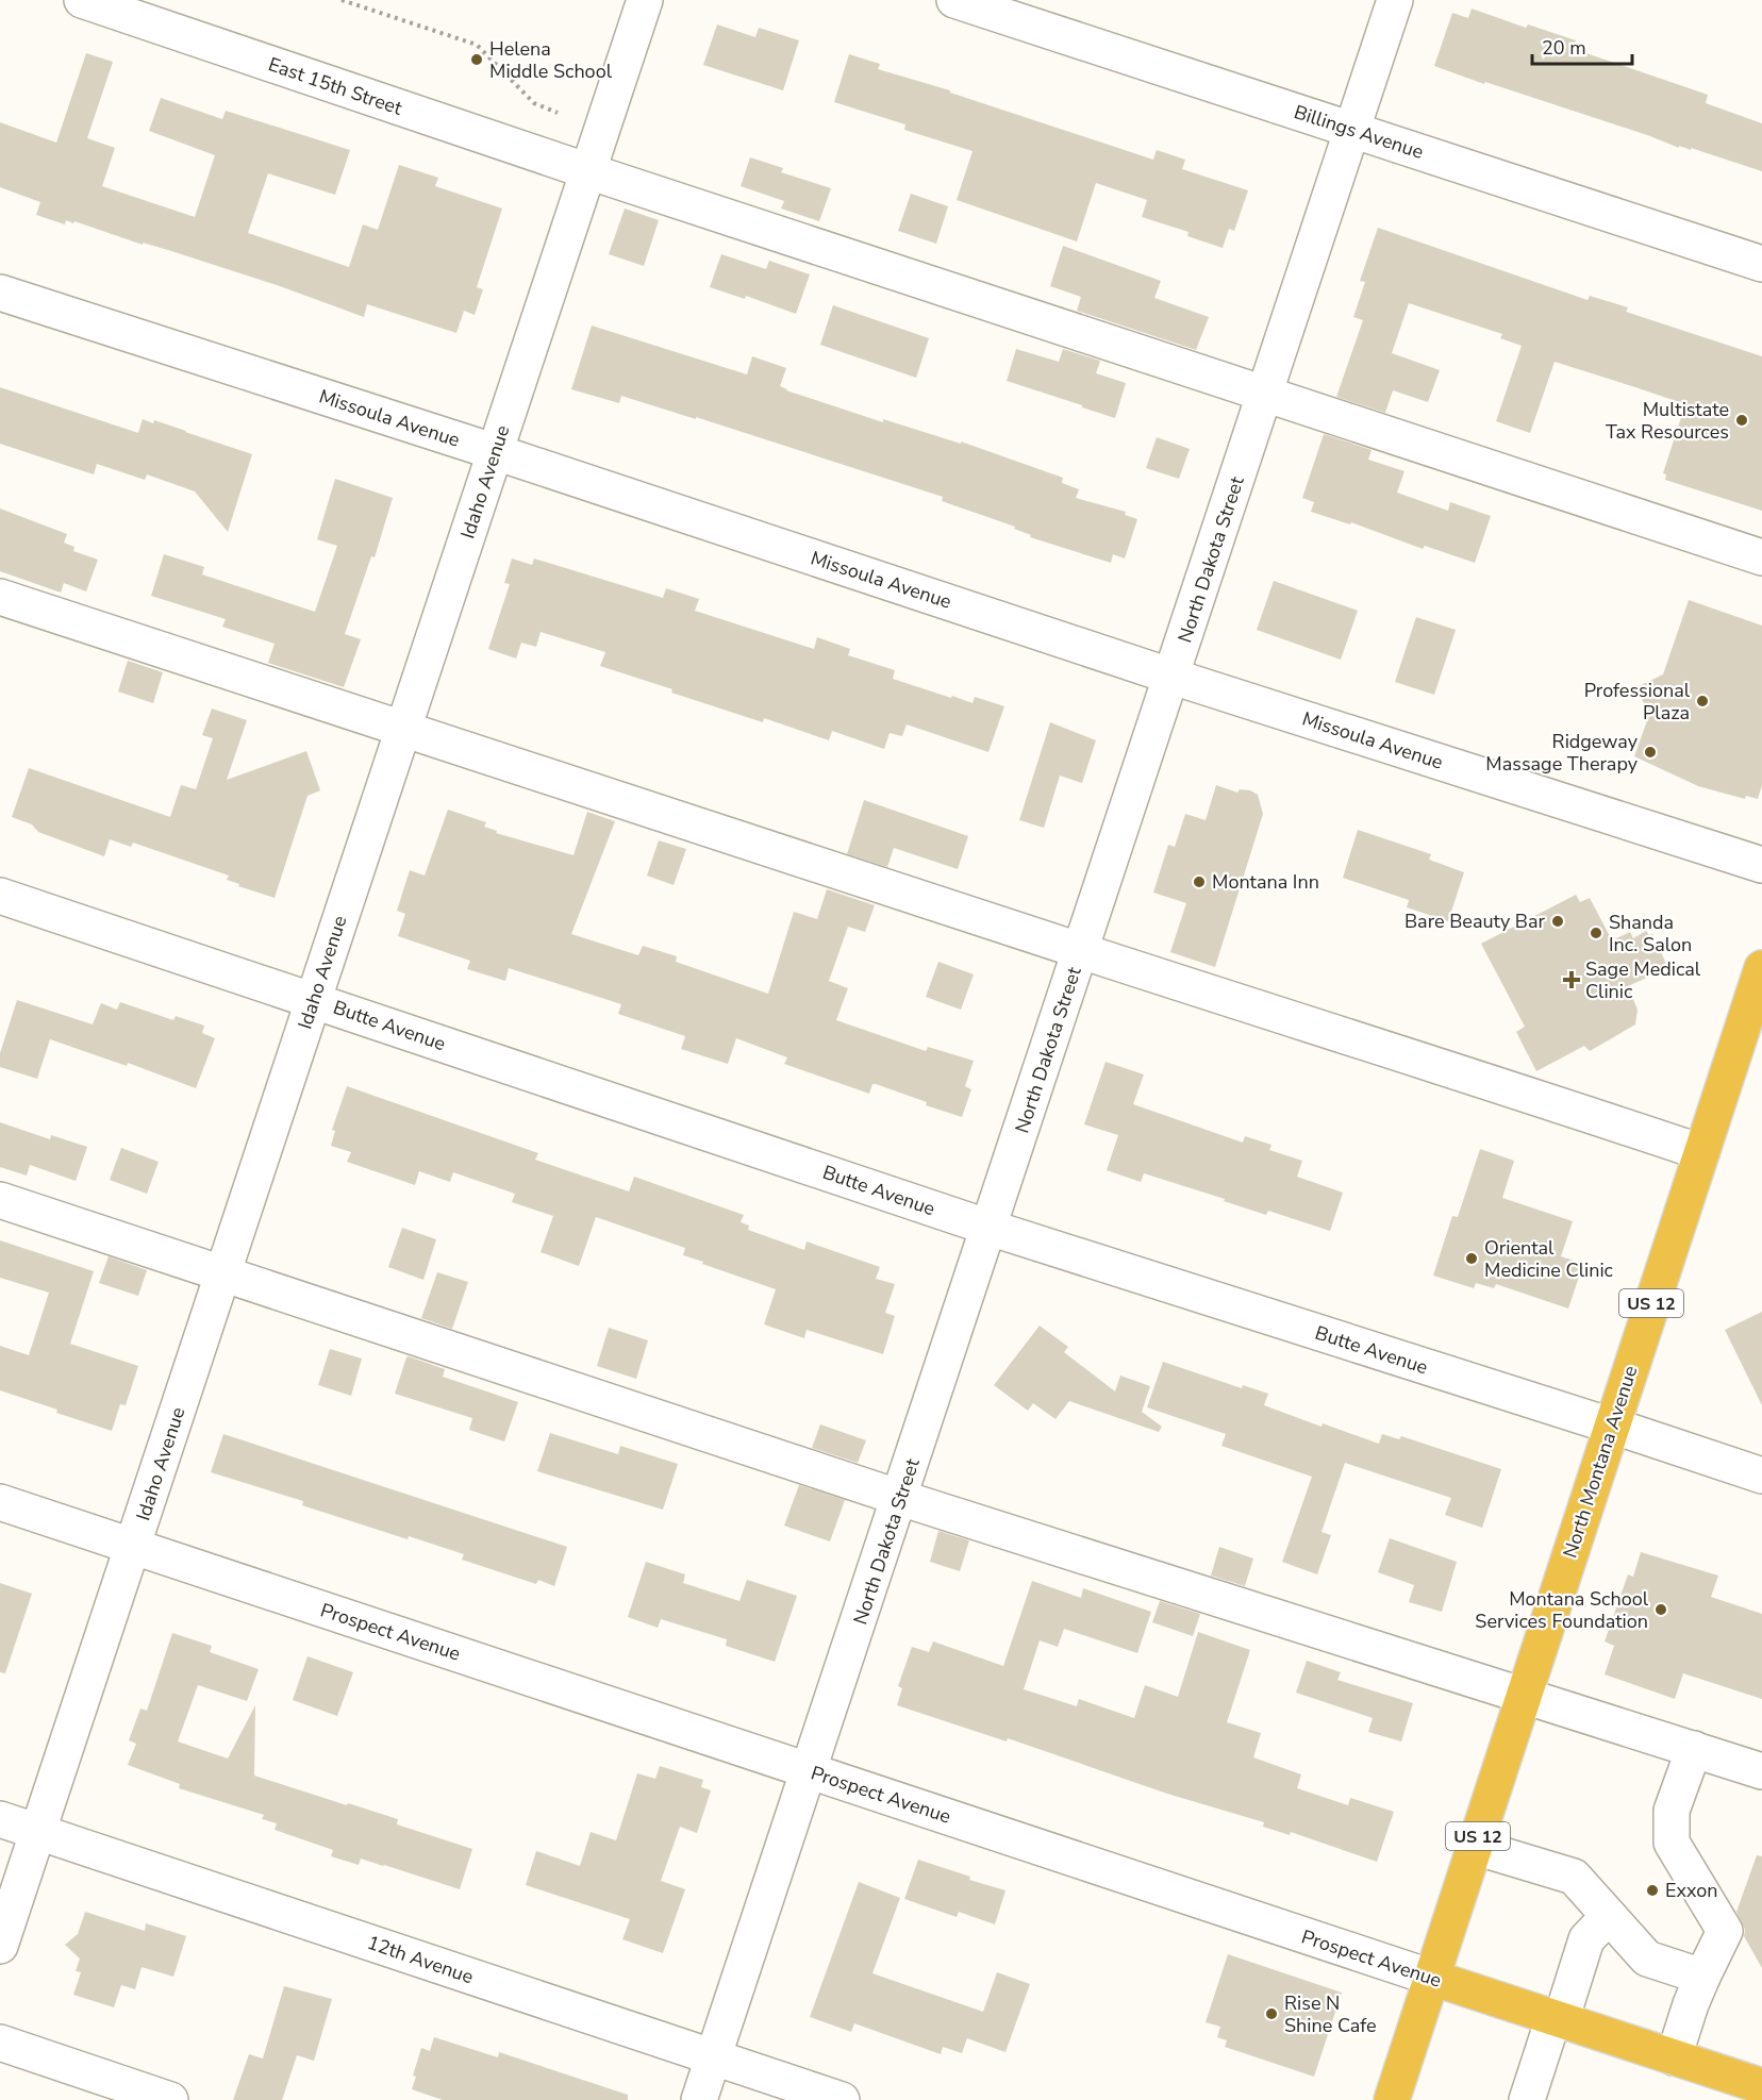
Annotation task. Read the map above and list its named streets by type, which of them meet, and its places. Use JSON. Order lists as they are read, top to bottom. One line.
{"streets":{"highway":["US 12","North Montana Avenue","Prospect Avenue"],"street":["East 15th Street","Billings Avenue","Missoula Avenue","Idaho Avenue","North Dakota Street","Butte Avenue","12th Avenue"]},"crossings":[["East 15th Street","Idaho Avenue"],["East 15th Street","North Dakota Street"],["Billings Avenue","North Dakota Street"],["Missoula Avenue","Idaho Avenue"],["Missoula Avenue","North Dakota Street"],["Idaho Avenue","Butte Avenue"],["Idaho Avenue","Prospect Avenue"],["Idaho Avenue","12th Avenue"],["North Dakota Street","Butte Avenue"],["North Dakota Street","Prospect Avenue"],["North Dakota Street","12th Avenue"],["Butte Avenue","North Montana Avenue"],["North Montana Avenue","Prospect Avenue"]],"places":{"other":["Helena Middle School","Multistate Tax Resources","Professional Plaza","Ridgeway Massage Therapy","Montana Inn","Bare Beauty Bar","Shanda Inc. Salon","Oriental Medicine Clinic","Montana School Services Foundation","Exxon","Rise N Shine Cafe"],"health":["Sage Medical Clinic"]},"scale_bar":"20 m"}
